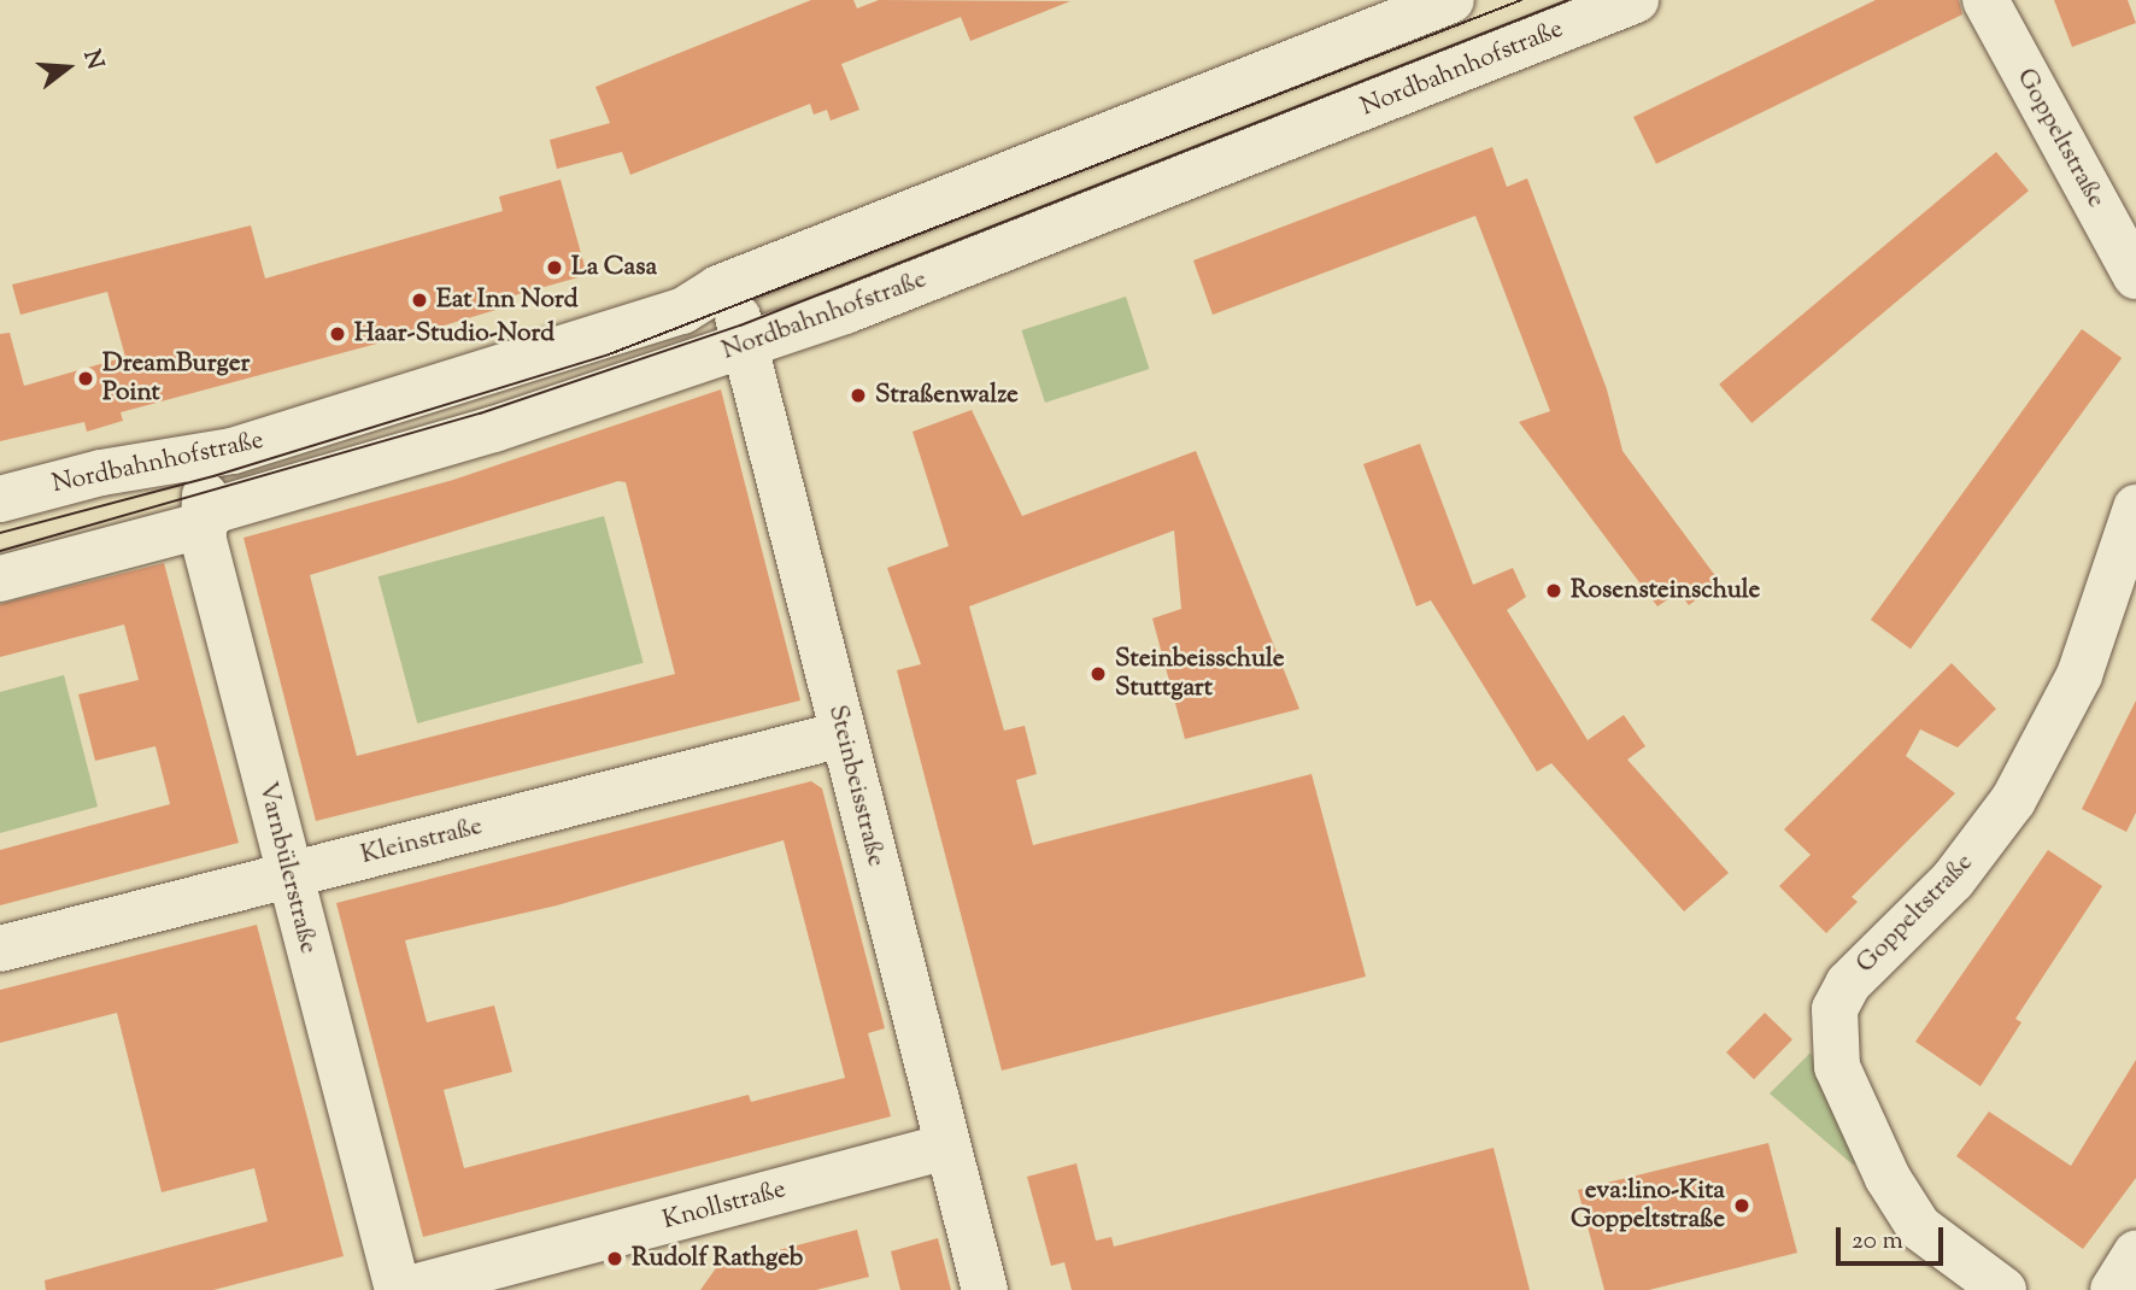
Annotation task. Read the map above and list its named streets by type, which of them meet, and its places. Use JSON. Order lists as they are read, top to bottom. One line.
{"streets":{"street":["Nordbahnhofstraße","Goppeltstraße","Steinbeisstraße","Kleinstraße","Varnbülerstraße","Knollstraße"]},"crossings":[["Nordbahnhofstraße","Steinbeisstraße"],["Nordbahnhofstraße","Varnbülerstraße"],["Steinbeisstraße","Kleinstraße"],["Steinbeisstraße","Knollstraße"],["Kleinstraße","Varnbülerstraße"]],"places":["La Casa","Eat Inn Nord","Haar-Studio-Nord","DreamBurger Point","Straßenwalze","Rosensteinschule","Steinbeisschule Stuttgart","eva:lino-Kita Goppeltstraße","Rudolf Rathgeb"],"scale_bar":"20 m","north":"right"}
